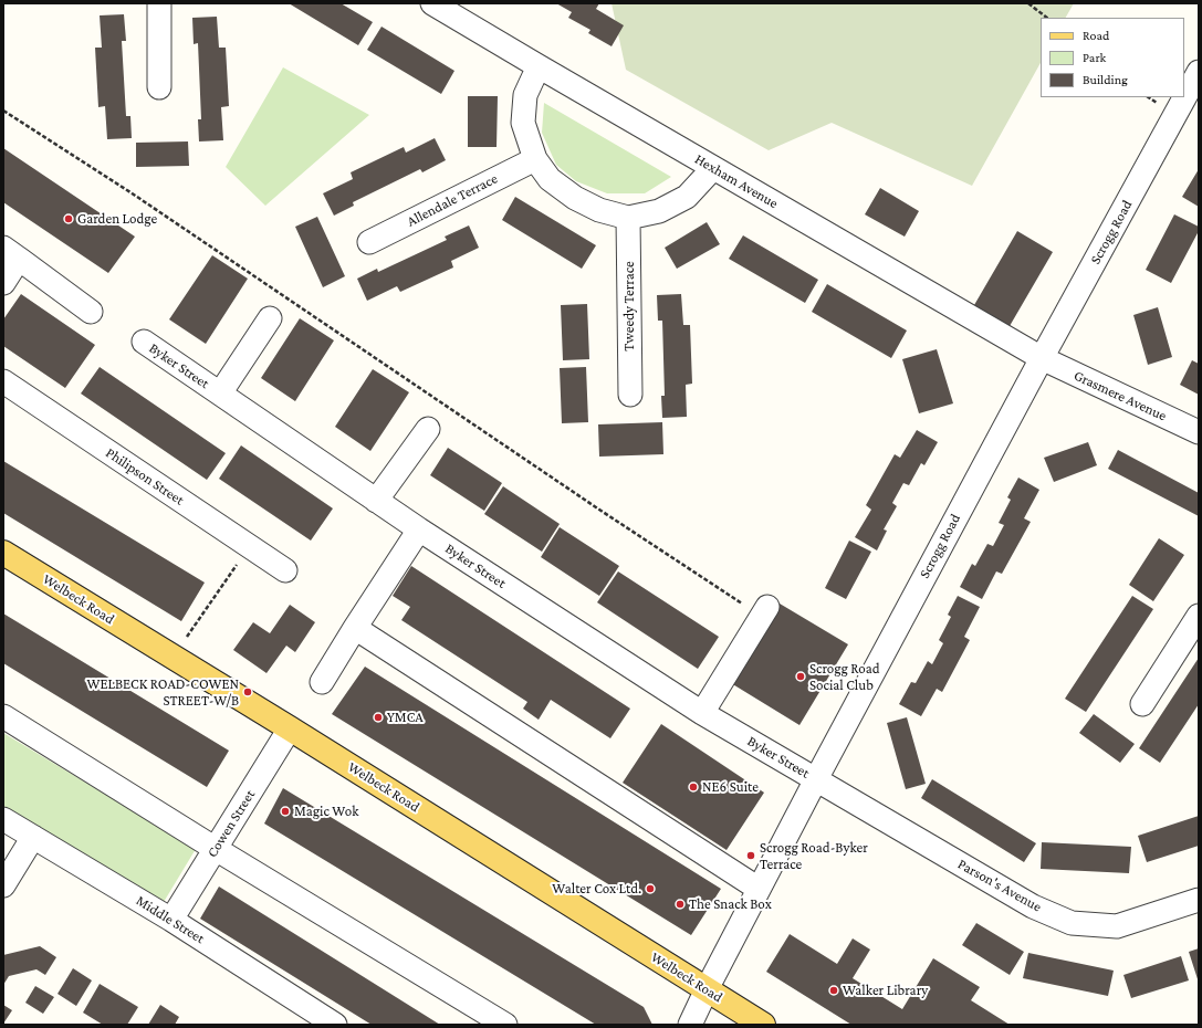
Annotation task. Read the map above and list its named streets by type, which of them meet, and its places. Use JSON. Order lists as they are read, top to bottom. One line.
{"streets":{"main road":["Welbeck Road"],"street":["Hexham Avenue","Allendale Terrace","Scrogg Road","Tweedy Terrace","Byker Street","Grasmere Avenue","Philipson Street","Cowen Street","Parson's Avenue","Middle Street"]},"crossings":[["Hexham Avenue","Scrogg Road"],["Hexham Avenue","Grasmere Avenue"],["Scrogg Road","Byker Street"],["Scrogg Road","Grasmere Avenue"],["Scrogg Road","Welbeck Road"],["Scrogg Road","Parson's Avenue"],["Byker Street","Parson's Avenue"],["Welbeck Road","Cowen Street"],["Cowen Street","Middle Street"]],"places":["Garden Lodge","Scrogg Road Social Club","WELBECK ROAD-COWEN STREET-W/B","YMCA","NE6 Suite","Magic Wok","Scrogg Road-Byker Terrace","Walter Cox Ltd.","The Snack Box","Walker Library"],"legend":["Road","Park","Building"]}
